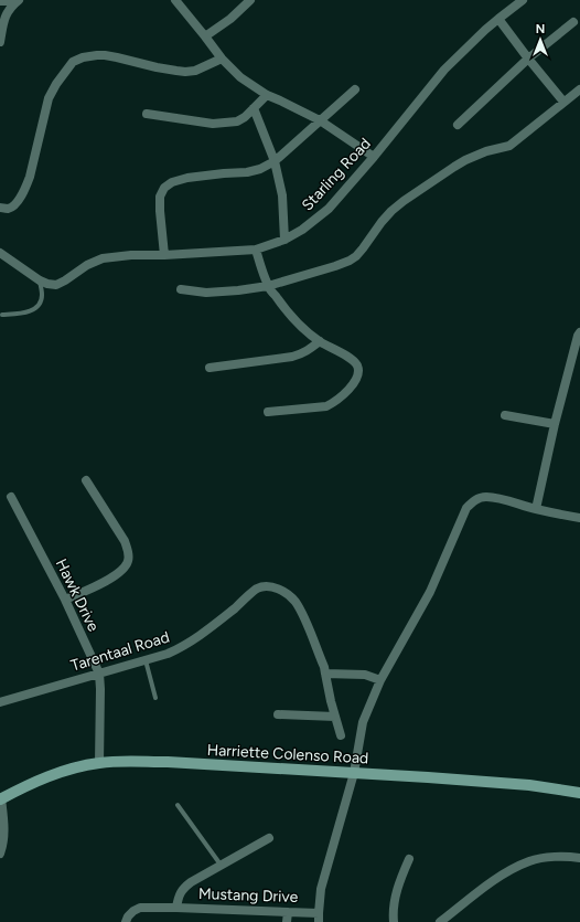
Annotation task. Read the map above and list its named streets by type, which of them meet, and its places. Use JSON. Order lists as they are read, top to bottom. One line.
{"streets":{"street":["Starling Road","Hawk Drive","Tarentaal Road","Harriette Colenso Road","Mustang Drive"]},"crossings":[["Hawk Drive","Tarentaal Road"],["Hawk Drive","Harriette Colenso Road"]],"north":"top"}
